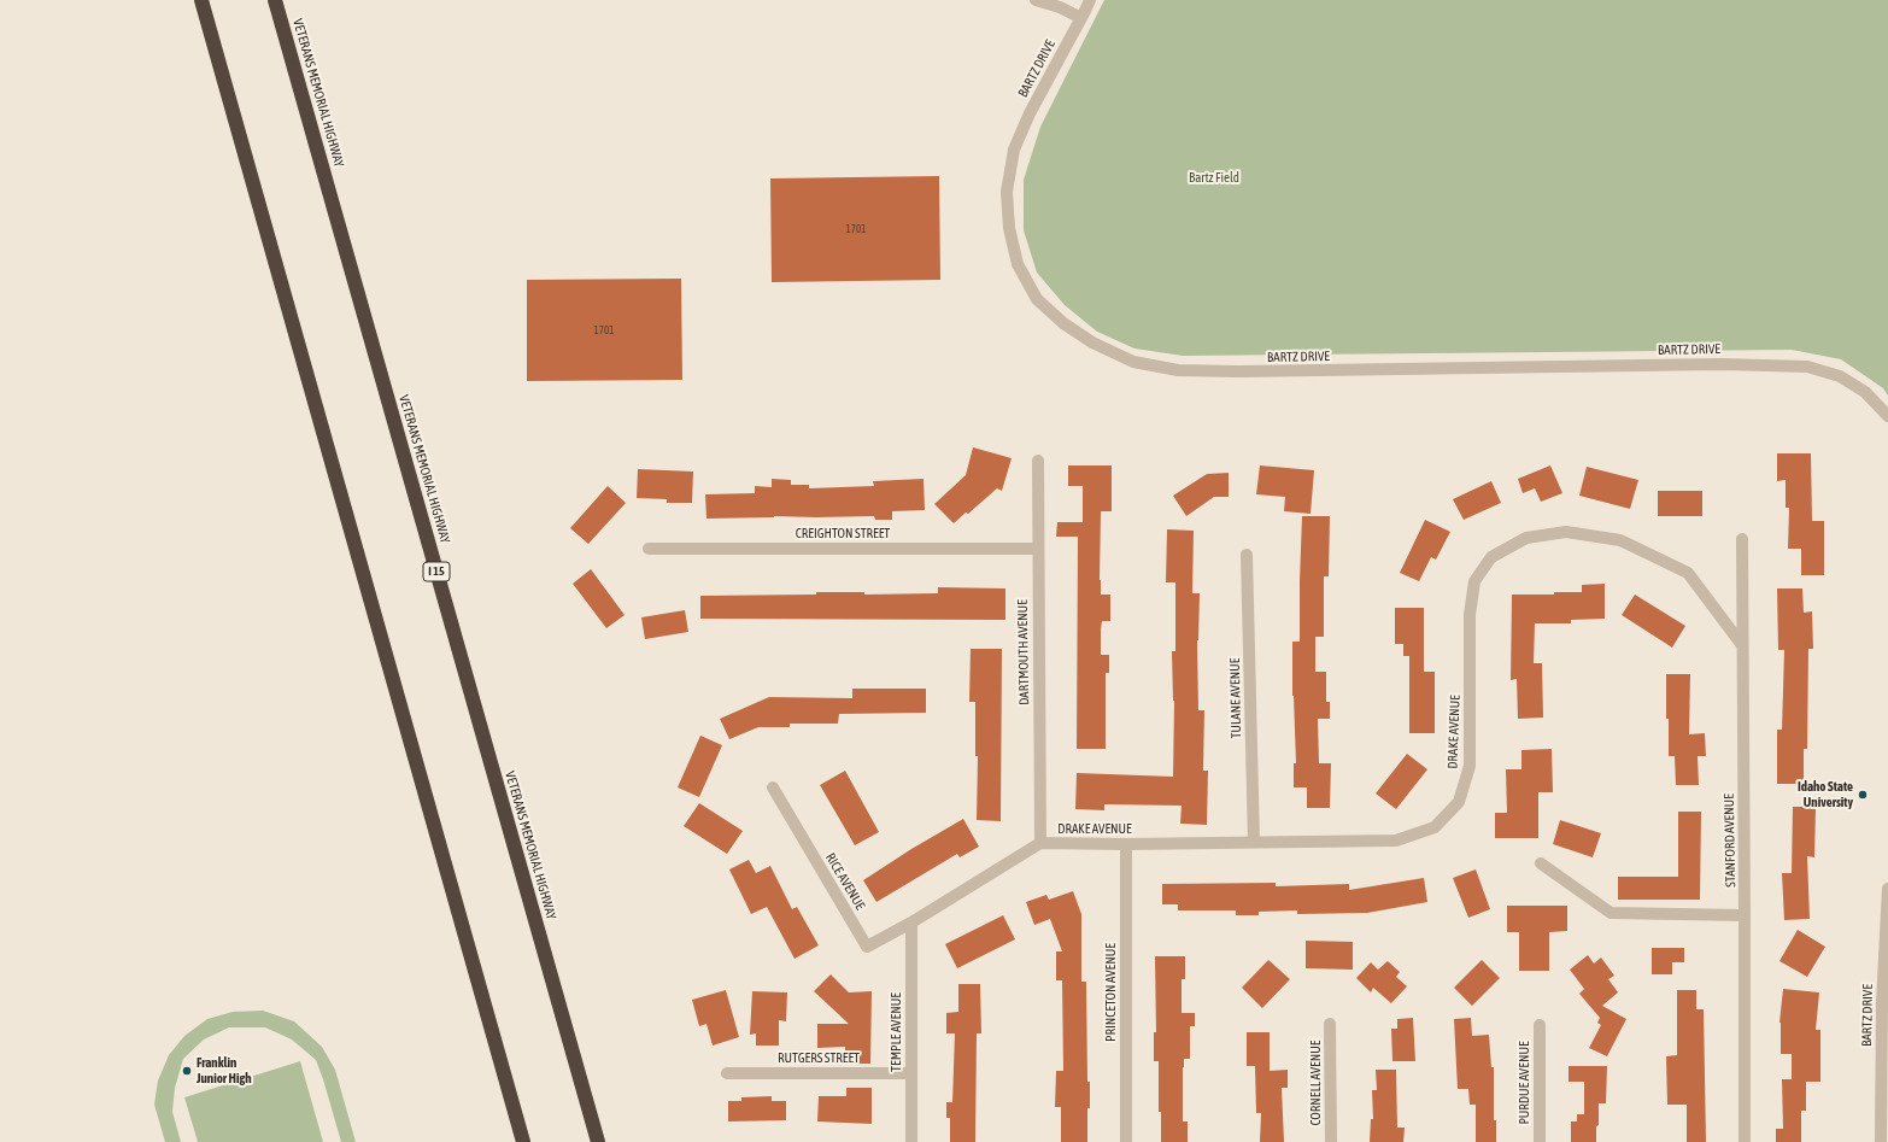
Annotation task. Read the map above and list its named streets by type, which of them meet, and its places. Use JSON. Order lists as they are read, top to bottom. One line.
{"streets":{"highway":["VETERANS MEMORIAL HIGHWAY","I 15"],"street":["BARTZ DRIVE","CREIGHTON STREET","DARTMOUTH AVENUE","TULANE AVENUE","DRAKE AVENUE","STANFORD AVENUE","RICE AVENUE","PRINCETON AVENUE","TEMPLE AVENUE","RUTGERS STREET","CORNELL AVENUE","PURDUE AVENUE"]},"crossings":[["CREIGHTON STREET","DARTMOUTH AVENUE"],["DARTMOUTH AVENUE","DRAKE AVENUE"],["TULANE AVENUE","DRAKE AVENUE"],["DRAKE AVENUE","STANFORD AVENUE"],["DRAKE AVENUE","RICE AVENUE"],["DRAKE AVENUE","PRINCETON AVENUE"],["DRAKE AVENUE","TEMPLE AVENUE"],["RICE AVENUE","TEMPLE AVENUE"],["TEMPLE AVENUE","RUTGERS STREET"]],"parks":["Bartz Field"],"places":["Idaho State University","Franklin Junior High"],"house_numbers":["1701","1701"]}
